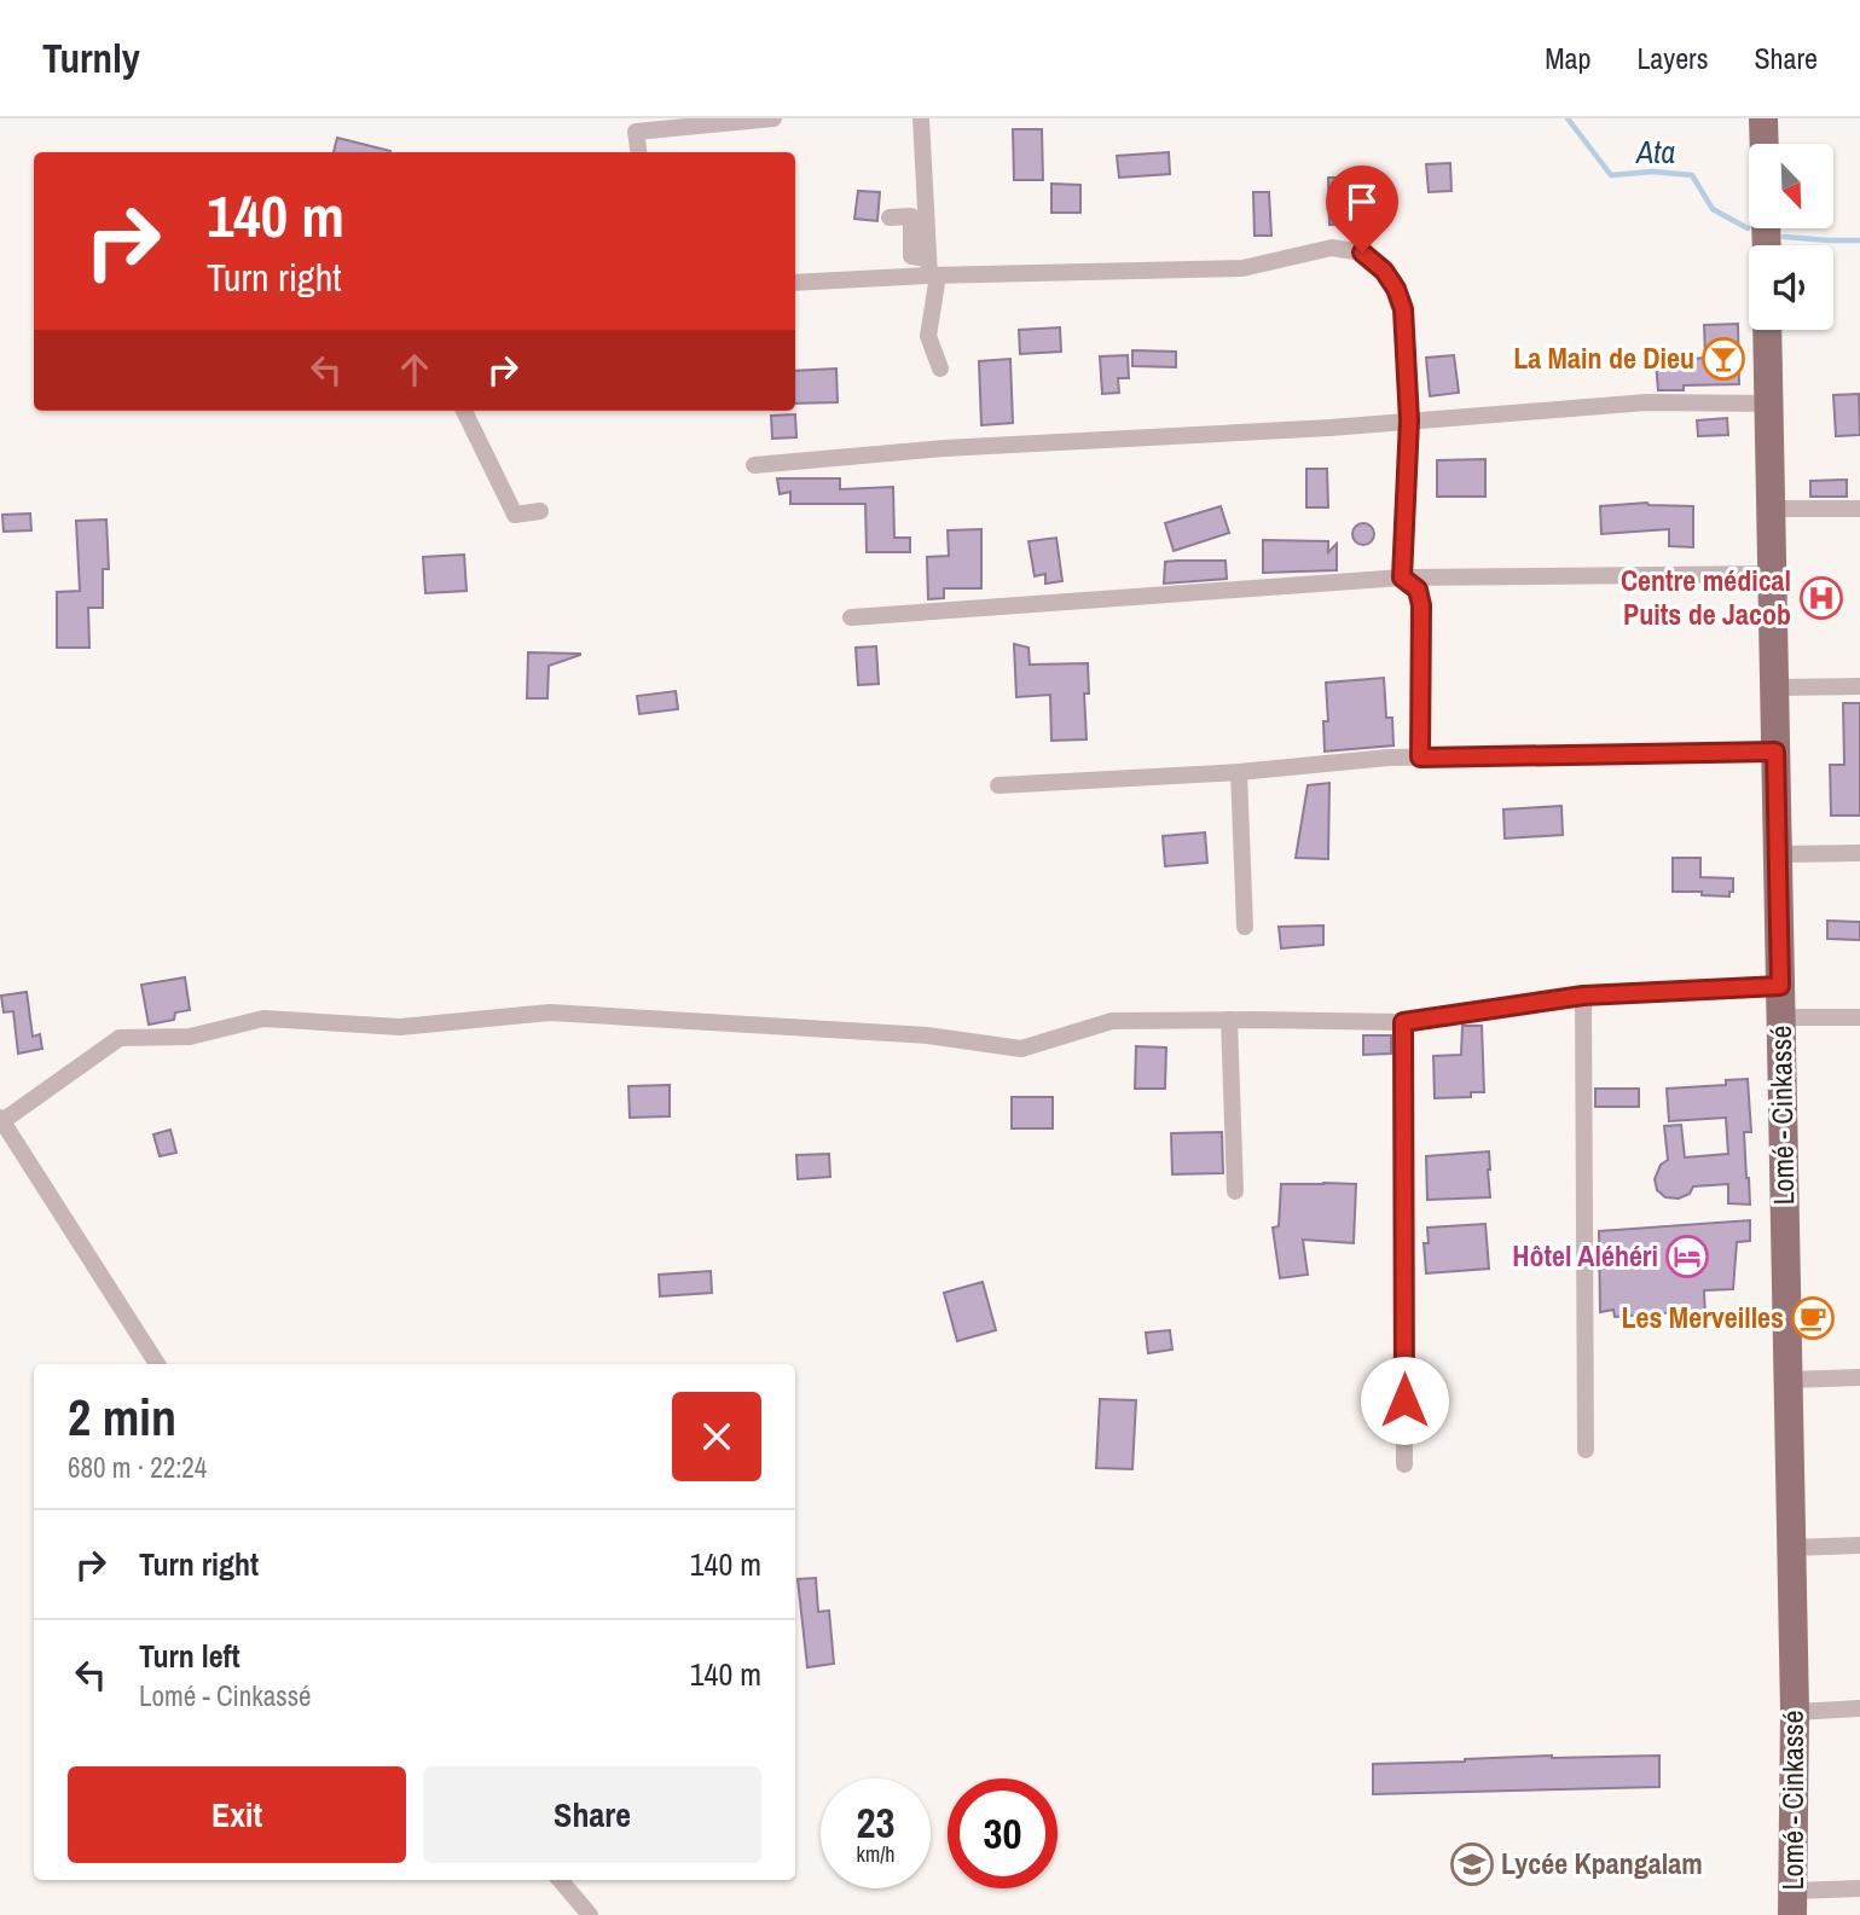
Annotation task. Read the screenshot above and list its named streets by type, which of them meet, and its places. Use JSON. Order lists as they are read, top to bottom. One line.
{"streets":{"highway":["Lomé - Cinkassé"]},"water":["Ata"],"places":{"bar":["La Main de Dieu"],"hospital":["Centre médical Puits de Jacob"],"hotel":["Hôtel Aléhéri"],"cafe":["Les Merveilles"],"school or university":["Lycée Kpangalam"]},"north":"bottom right","page":{"header":"Turnly","nav":["Map","Layers","Share"],"turn":["140 m","Turn right"],"heading":["2 min","680 m · 22:24"],"list":[{"name":"Turn right","value":"140 m"},{"name":"Turn left","note":"Lomé - Cinkassé","value":"140 m"}],"buttons":["Exit","Share"],"speed":"23 km/h","limit":"30"}}
